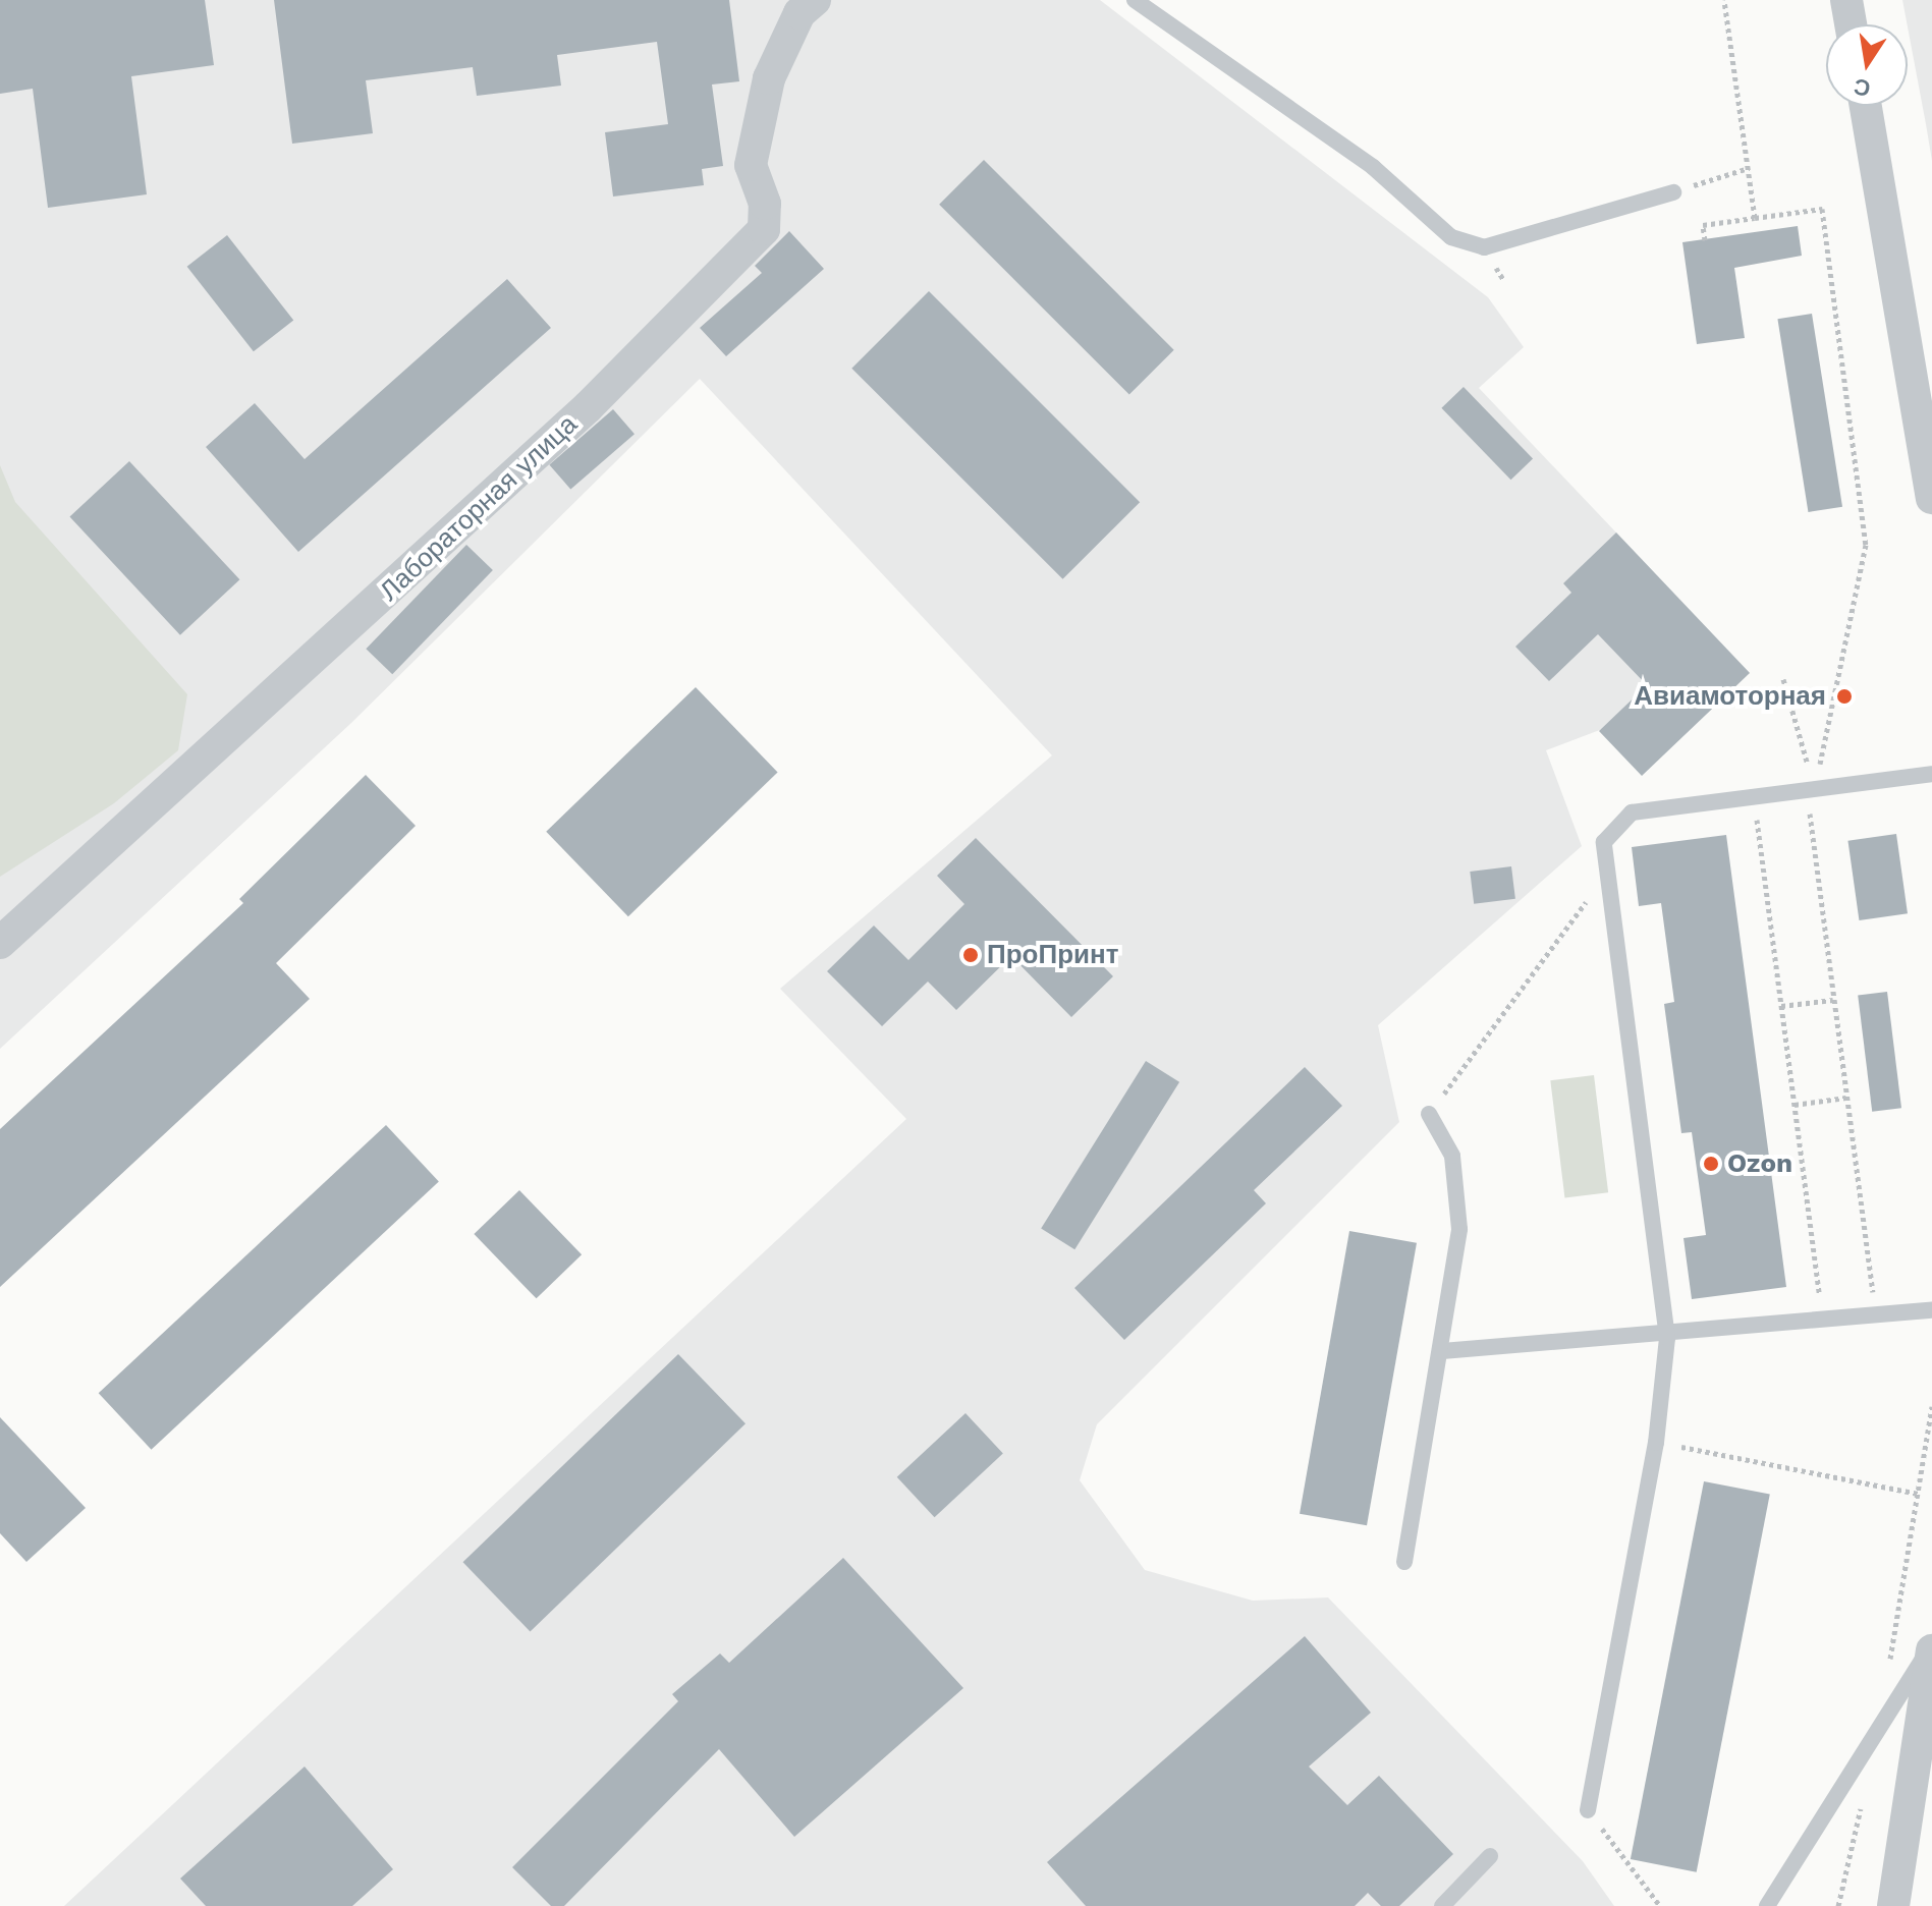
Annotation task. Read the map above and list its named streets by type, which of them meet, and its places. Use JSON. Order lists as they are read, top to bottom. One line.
{"streets":{"street":["Лабораторная улица"]},"places":["Авиамоторная","ПроПринт","Ozon"],"north":"bottom"}
